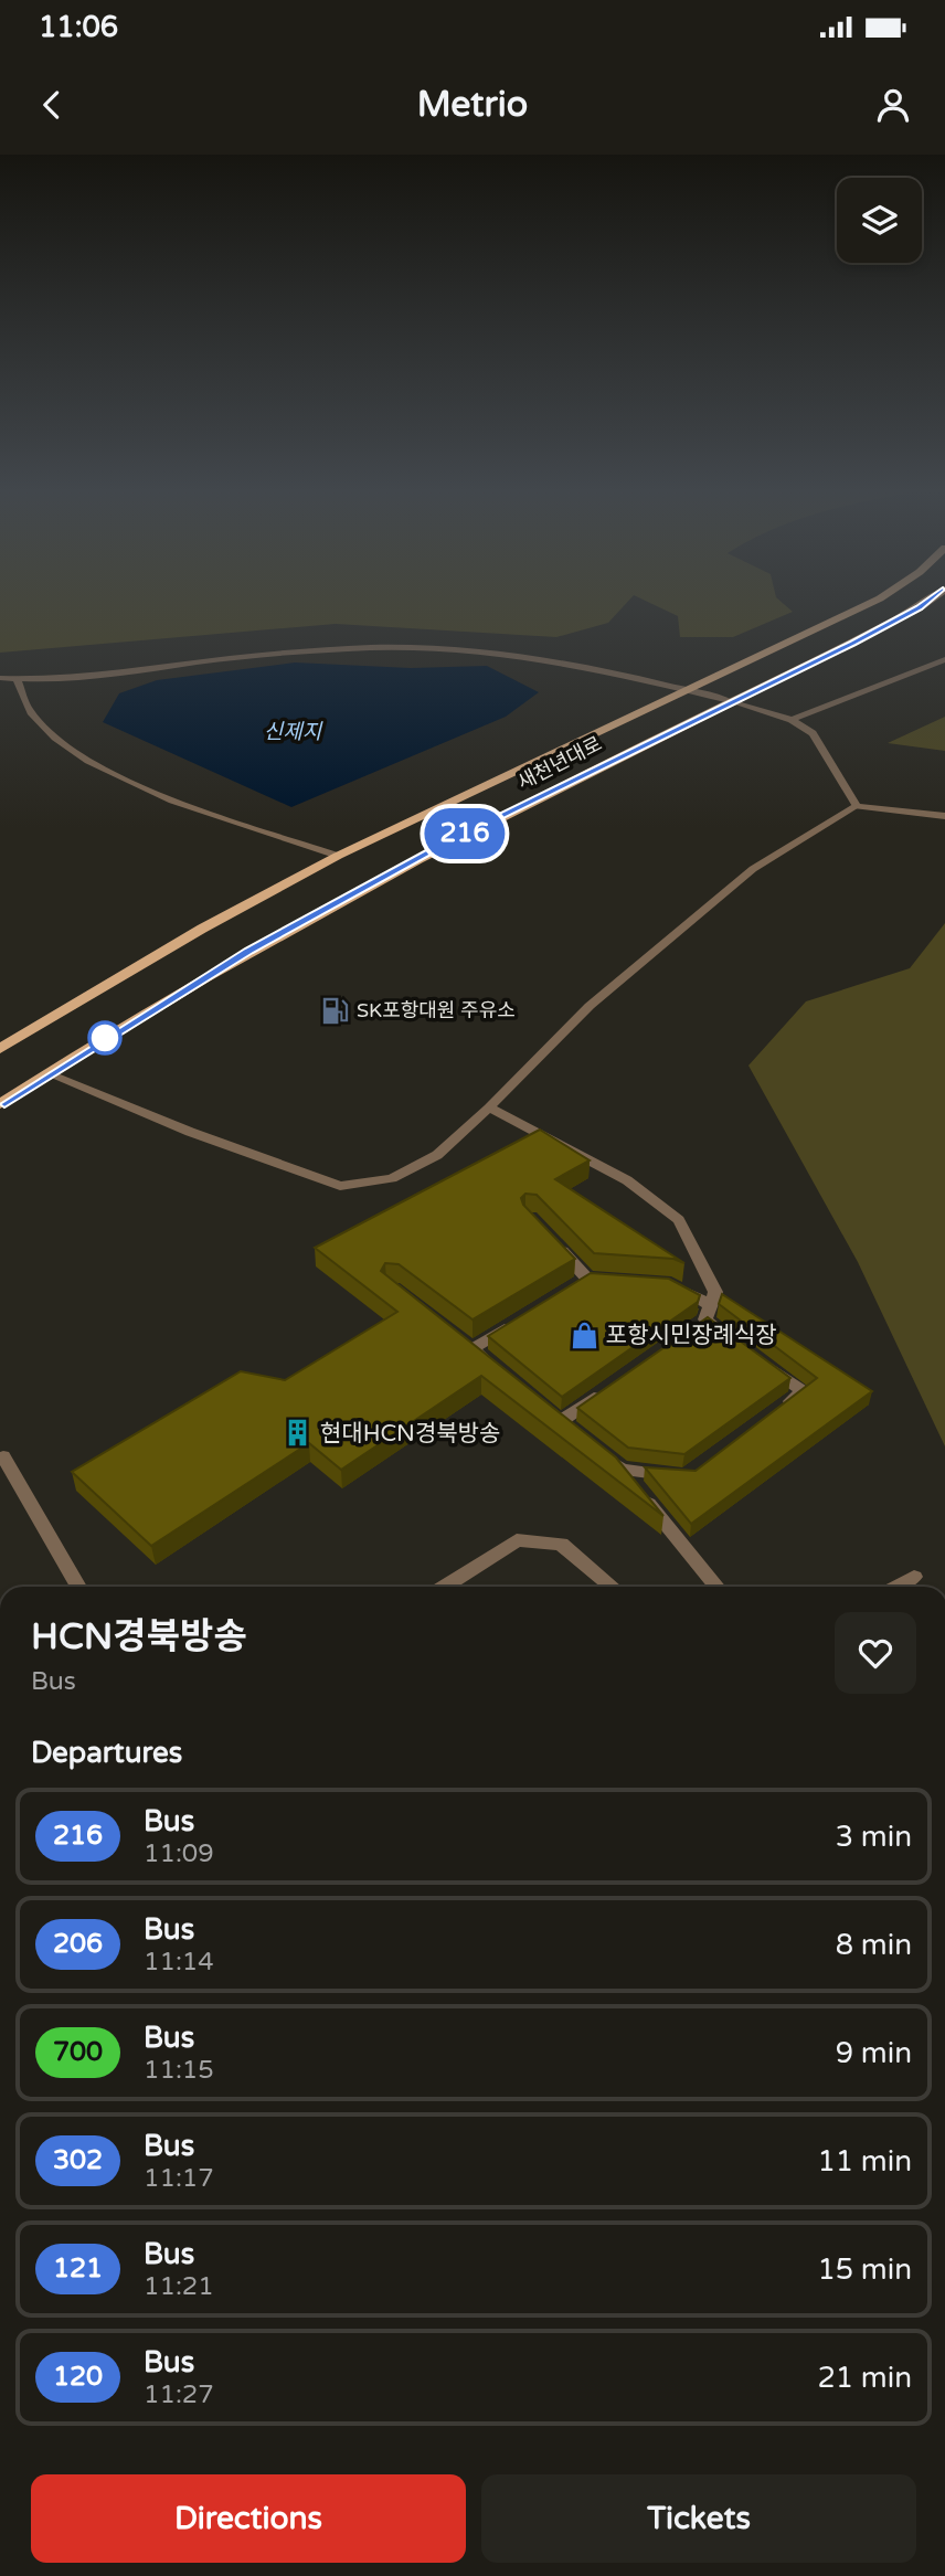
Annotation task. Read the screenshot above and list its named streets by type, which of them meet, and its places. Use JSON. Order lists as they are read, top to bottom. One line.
{"streets":{"main road":["새천년대로"]},"water":["신제지"],"places":{"fuel station":["SK포항대원 주유소"],"shop":["포항시민장례식장"],"building":["현대HCN경북방송"]},"lines":["bus line 216"],"page":{"status":"11:06","header":"Metrio","on_map":"216","heading":[["HCN경북방송","Bus"],"Departures"],"list":[{"mark":"216","name":"Bus","note":"11:09","value":"3 min"},{"mark":"206","name":"Bus","note":"11:14","value":"8 min"},{"mark":"700","name":"Bus","note":"11:15","value":"9 min"},{"mark":"302","name":"Bus","note":"11:17","value":"11 min"},{"mark":"121","name":"Bus","note":"11:21","value":"15 min"},{"mark":"120","name":"Bus","note":"11:27","value":"21 min"}],"buttons":["Directions","Tickets"]}}
